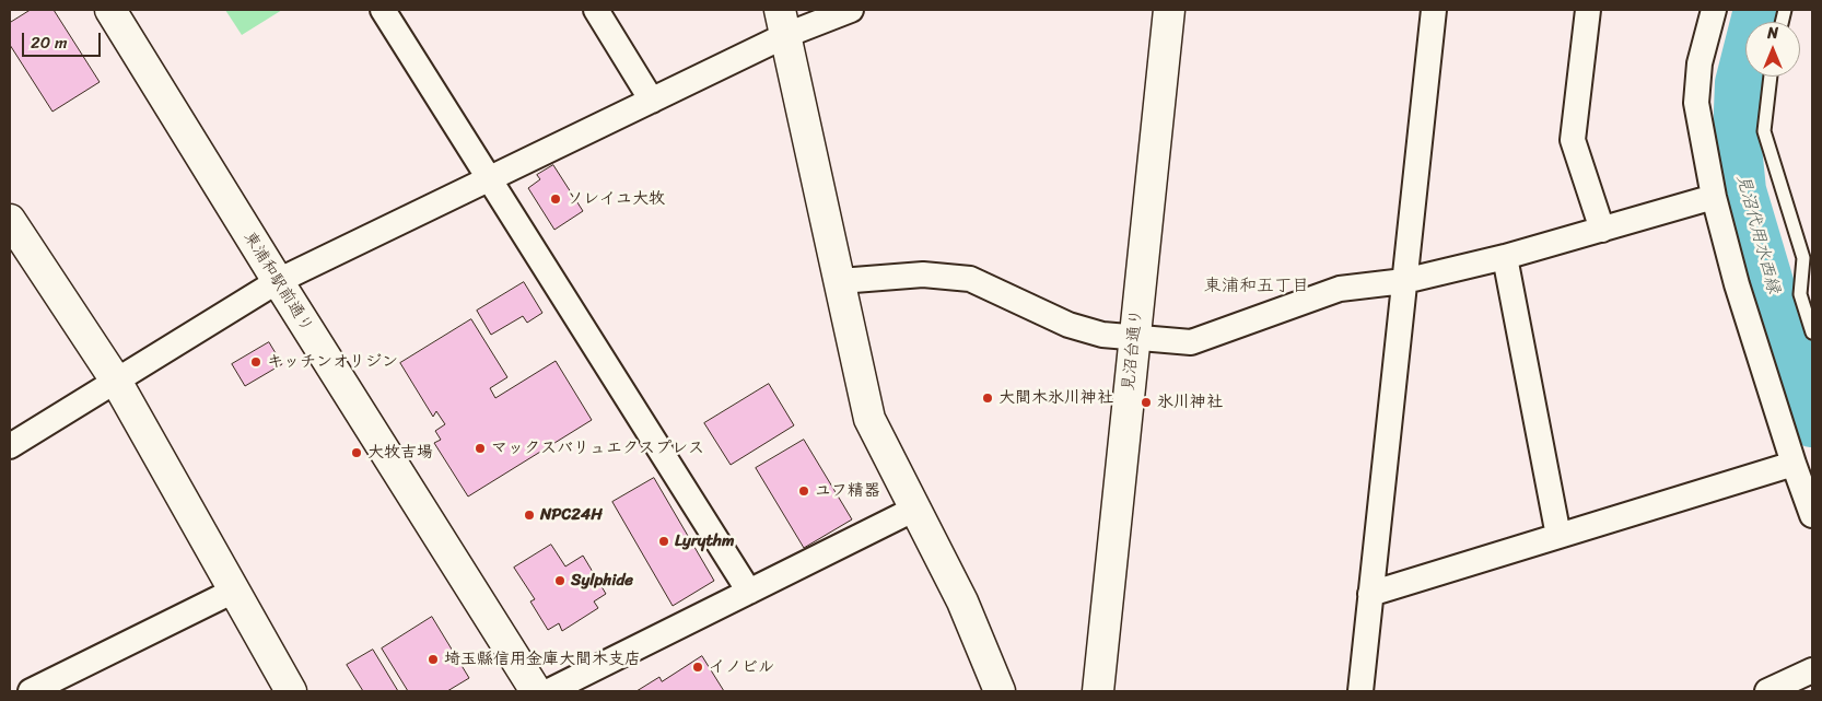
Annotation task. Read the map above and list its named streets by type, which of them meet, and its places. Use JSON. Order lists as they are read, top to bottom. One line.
{"streets":{"street":["東浦和駅前通り","見沼台通り"]},"districts":["東浦和五丁目"],"water":["見沼代用水西縁"],"places":["ソレイユ大牧","キッチンオリジン","大間木氷川神社","氷川神社","マックスバリュエクスプレス","大牧吉場","ユフ精器","NPC24H","Lyrythm","Sylphide","埼玉縣信用金庫大間木支店","イノビル"],"scale_bar":"20 m","north":"top"}
